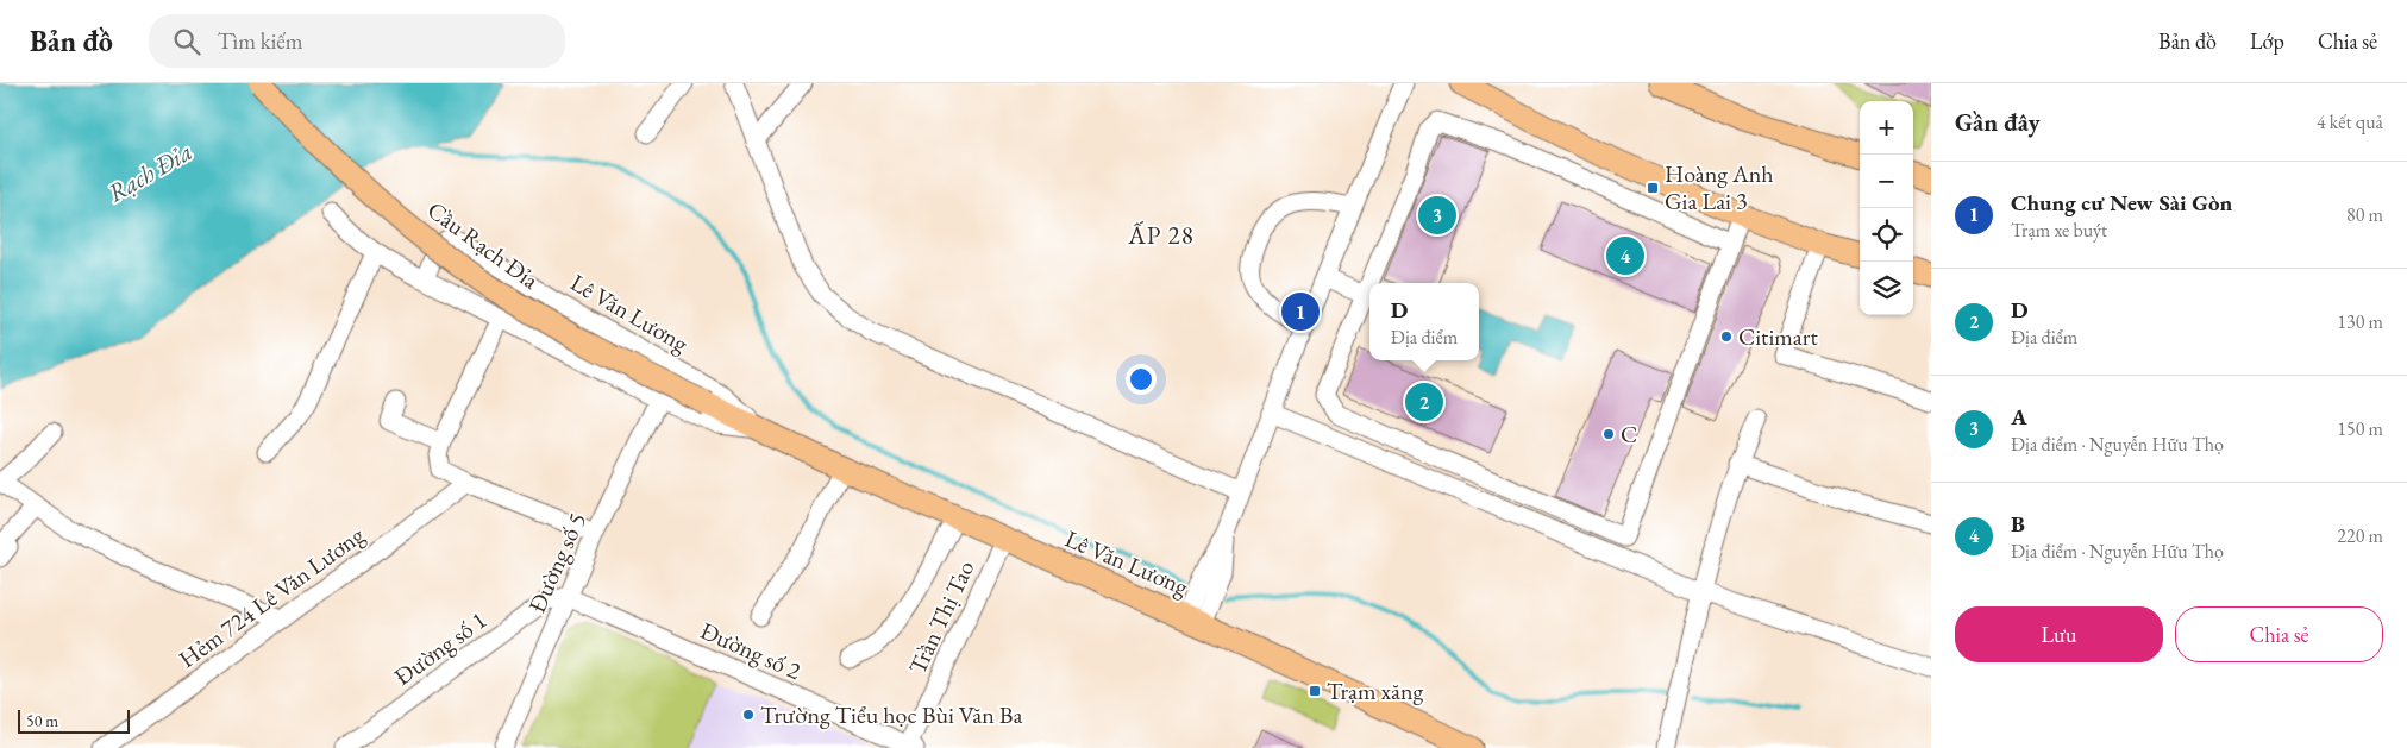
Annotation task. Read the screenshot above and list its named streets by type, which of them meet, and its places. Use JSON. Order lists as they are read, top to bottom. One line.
{"streets":{"main road":["Cầu Rạch Đỉa","Lê Văn Lương"],"street":["Đường số 5","Hẻm 724 Lê Văn Lương","Trần Thị Tao","Đường số 1","Đường số 2"]},"crossings":[["Cầu Rạch Đỉa","Lê Văn Lương"],["Lê Văn Lương","Đường số 5"],["Lê Văn Lương","Trần Thị Tao"],["Đường số 5","Đường số 1"],["Đường số 5","Đường số 2"],["Trần Thị Tao","Đường số 2"],["Đường số 1","Đường số 2"]],"districts":["ẤP 28"],"water":["Rạch Đỉa"],"places":{"transit":["Hoàng Anh Gia Lai 3","Trạm xăng"],"other":["Citimart","C","Trường Tiểu học Bùi Văn Ba"]},"scale_bar":"50 m","page":{"header":"Bản đồ","search":"Tìm kiếm","nav":["Bản đồ","Lớp","Chia sẻ"],"heading":["Gần đây","4 kết quả"],"map_buttons":["+","−"],"list":[{"mark":"1","name":"Chung cư New Sài Gòn","note":"Trạm xe buýt","value":"80 m"},{"mark":"2","name":"D","note":"Địa điểm","value":"130 m"},{"mark":"3","name":"A","note":"Địa điểm · Nguyễn Hữu Thọ","value":"150 m"},{"mark":"4","name":"B","note":"Địa điểm · Nguyễn Hữu Thọ","value":"220 m"}],"pins":["3","4","1","2"],"popup":["D","Địa điểm"],"buttons":["Lưu","Chia sẻ"],"scale":"50 m"}}
